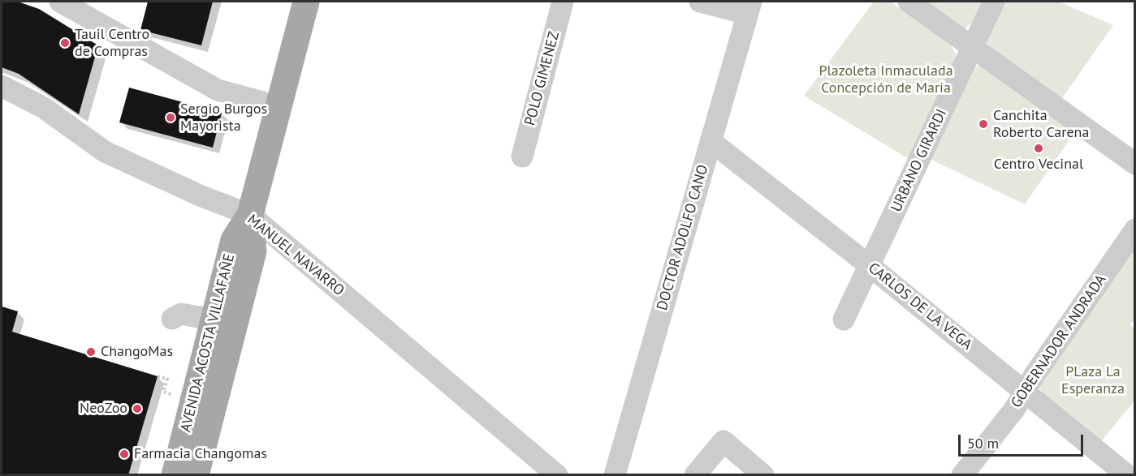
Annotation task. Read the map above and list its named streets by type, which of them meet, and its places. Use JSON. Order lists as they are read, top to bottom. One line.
{"streets":{"main road":["AVENIDA ACOSTA VILLAFAÑE"],"street":["POLO GIMENEZ","URBANO GIRARDI","DOCTOR ADOLFO CANO","MANUEL NAVARRO","CARLOS DE LA VEGA","GOBERNADOR ANDRADA"]},"crossings":[["URBANO GIRARDI","CARLOS DE LA VEGA"],["DOCTOR ADOLFO CANO","CARLOS DE LA VEGA"],["MANUEL NAVARRO","AVENIDA ACOSTA VILLAFAÑE"],["CARLOS DE LA VEGA","GOBERNADOR ANDRADA"]],"parks":["Plazoleta Inmaculada Concepción de María","PLaza La Esperanza"],"places":["Tauil Centro de Compras","Sergio Burgos Mayorista","Canchita Roberto Carena","Centro Vecinal","ChangoMas","NeoZoo","Farmacia Changomas"],"scale_bar":"50 m"}
